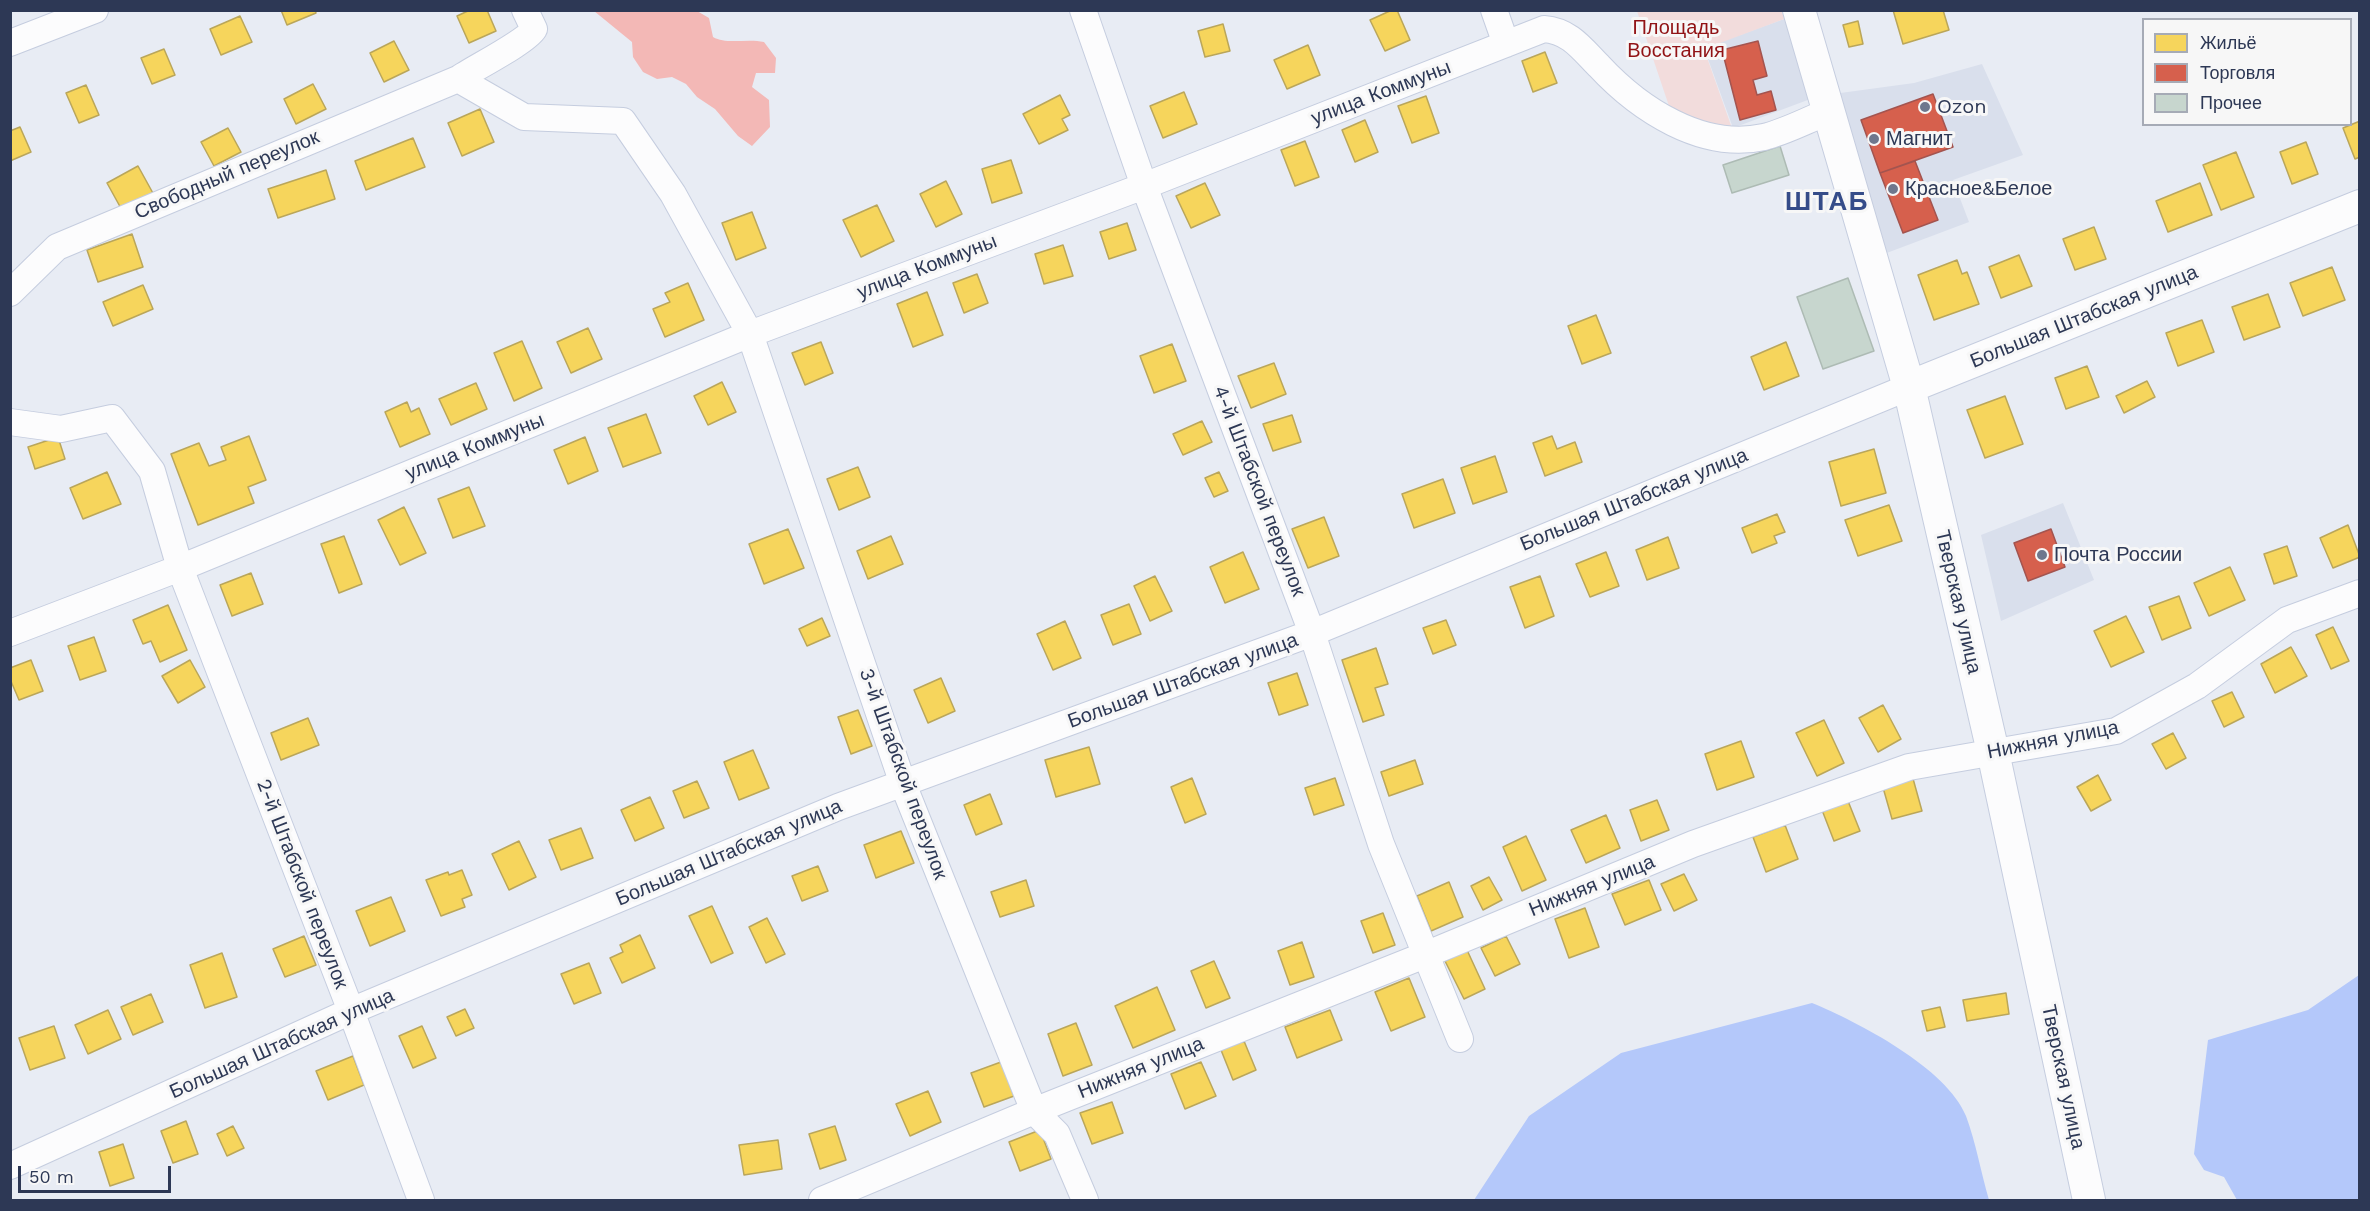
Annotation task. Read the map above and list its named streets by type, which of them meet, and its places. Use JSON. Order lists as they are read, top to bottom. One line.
{"streets":{"main road":["Большая Штабская улица","Тверская улица"],"street":["улица Коммуны","Свободный переулок","4-й Штабской переулок","Нижняя улица","3-й Штабской переулок","2-й Штабской переулок"]},"crossings":[["улица Коммуны","4-й Штабской переулок"],["улица Коммуны","Тверская улица"],["улица Коммуны","3-й Штабской переулок"],["улица Коммуны","2-й Штабской переулок"],["Большая Штабская улица","4-й Штабской переулок"],["Большая Штабская улица","Тверская улица"],["Большая Штабская улица","3-й Штабской переулок"],["Большая Штабская улица","2-й Штабской переулок"],["4-й Штабской переулок","Нижняя улица"],["Тверская улица","Нижняя улица"],["Нижняя улица","3-й Штабской переулок"]],"districts":["ШТАБ"],"parks":["Площадь Восстания"],"places":["Ozon","Магнит","Красное&Белое","Почта России"],"legend":["Жильё","Торговля","Прочее"],"scale_bar":"50 m"}
